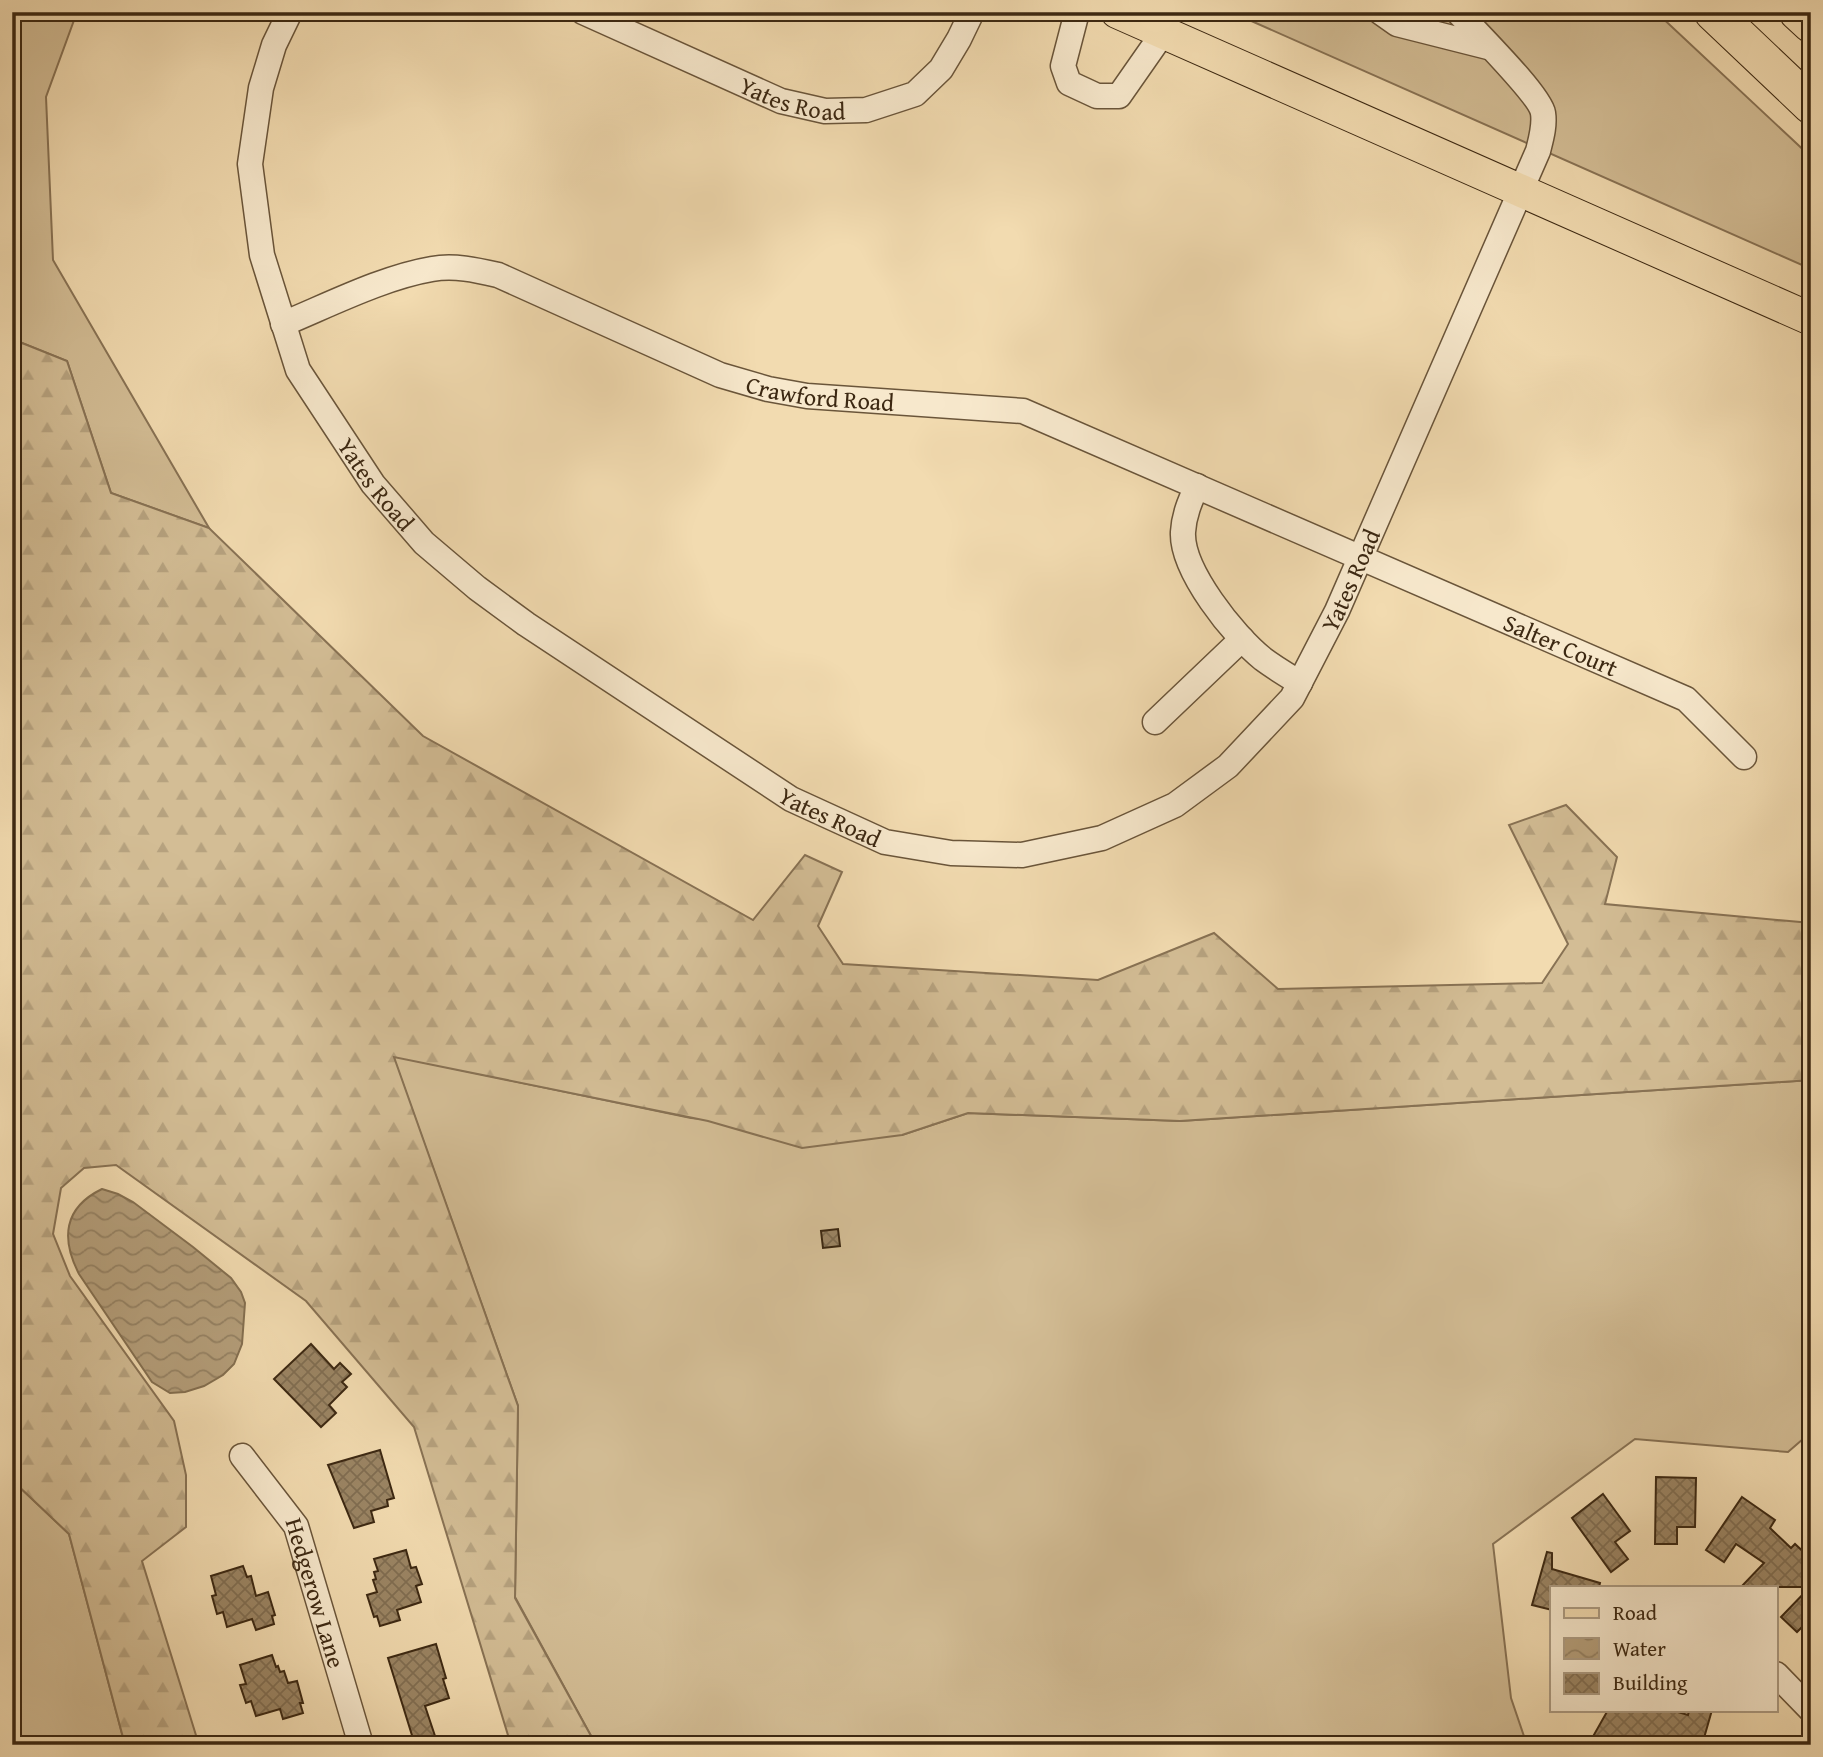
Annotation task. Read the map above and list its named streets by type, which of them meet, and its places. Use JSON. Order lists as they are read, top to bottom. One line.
{"streets":{"street":["Yates Road","Crawford Road","Salter Court","Hedgerow Lane"]},"crossings":[["Yates Road","Crawford Road"],["Yates Road","Salter Court"],["Crawford Road","Salter Court"]],"legend":["Road","Water","Building"]}
